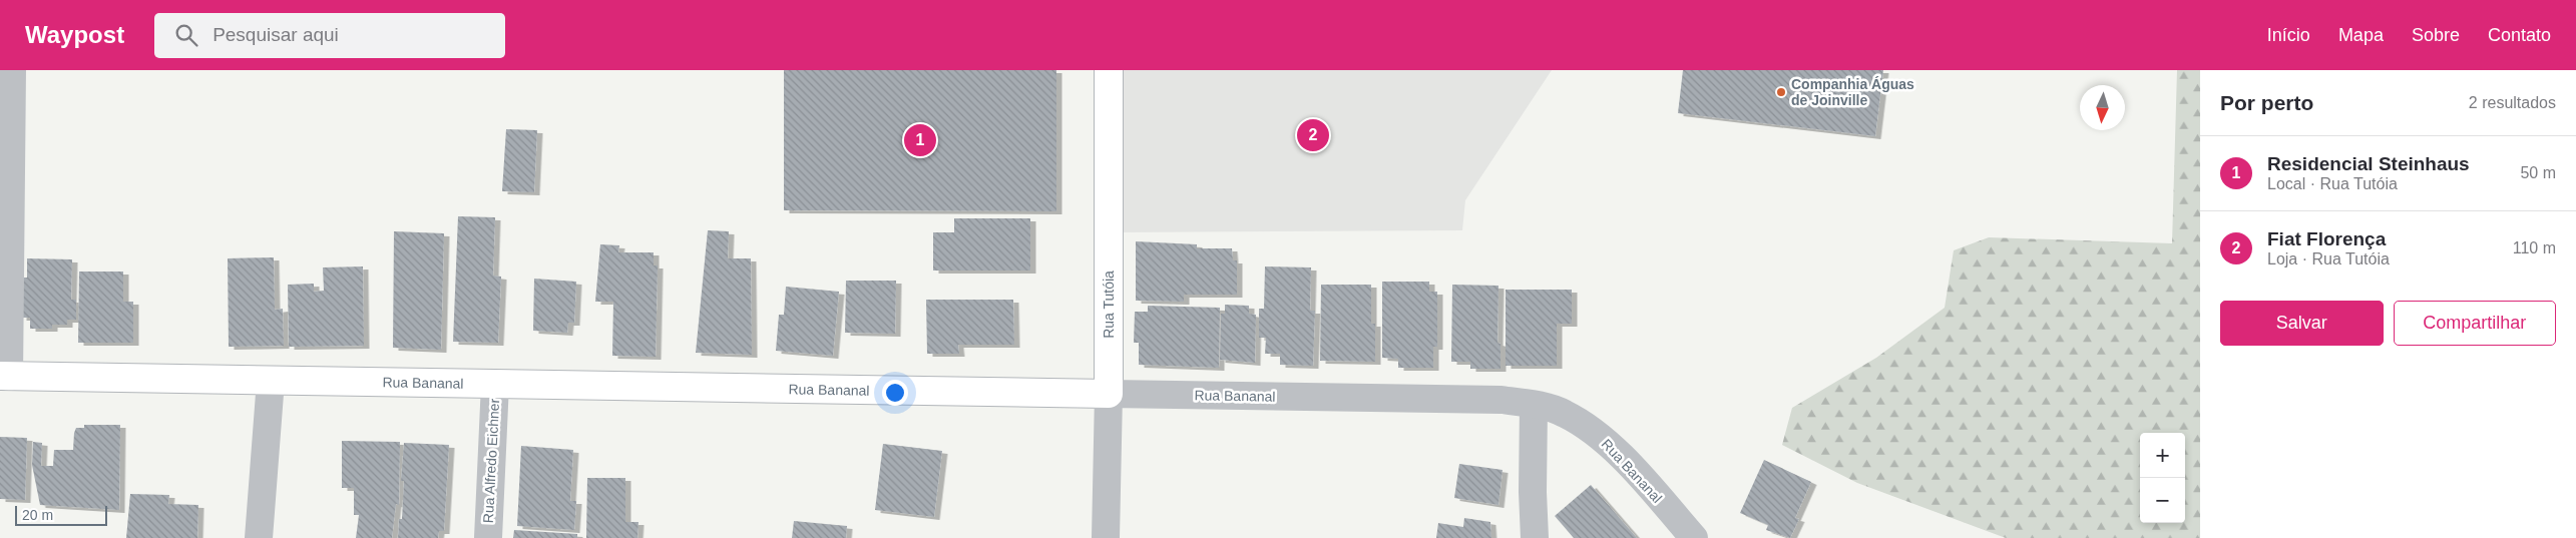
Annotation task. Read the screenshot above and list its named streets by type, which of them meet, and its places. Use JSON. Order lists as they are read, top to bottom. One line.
{"streets":{"street":["Rua Tutóia","Rua Bananal","Rua Alfredo Eichner"]},"crossings":[["Rua Tutóia","Rua Bananal"],["Rua Bananal","Rua Alfredo Eichner"]],"places":["Companhia Águas de Joinville"],"scale_bar":"20 m","north":"bottom","page":{"header":"Waypost","search":"Pesquisar aqui","nav":["Início","Mapa","Sobre","Contato"],"heading":["Por perto","2 resultados"],"pins":["2","1"],"list":[{"mark":"1","name":"Residencial Steinhaus","note":"Local · Rua Tutóia","value":"50 m"},{"mark":"2","name":"Fiat Florença","note":"Loja · Rua Tutóia","value":"110 m"}],"buttons":["Salvar","Compartilhar"],"map_buttons":["+","−"],"scale":"20 m"}}
